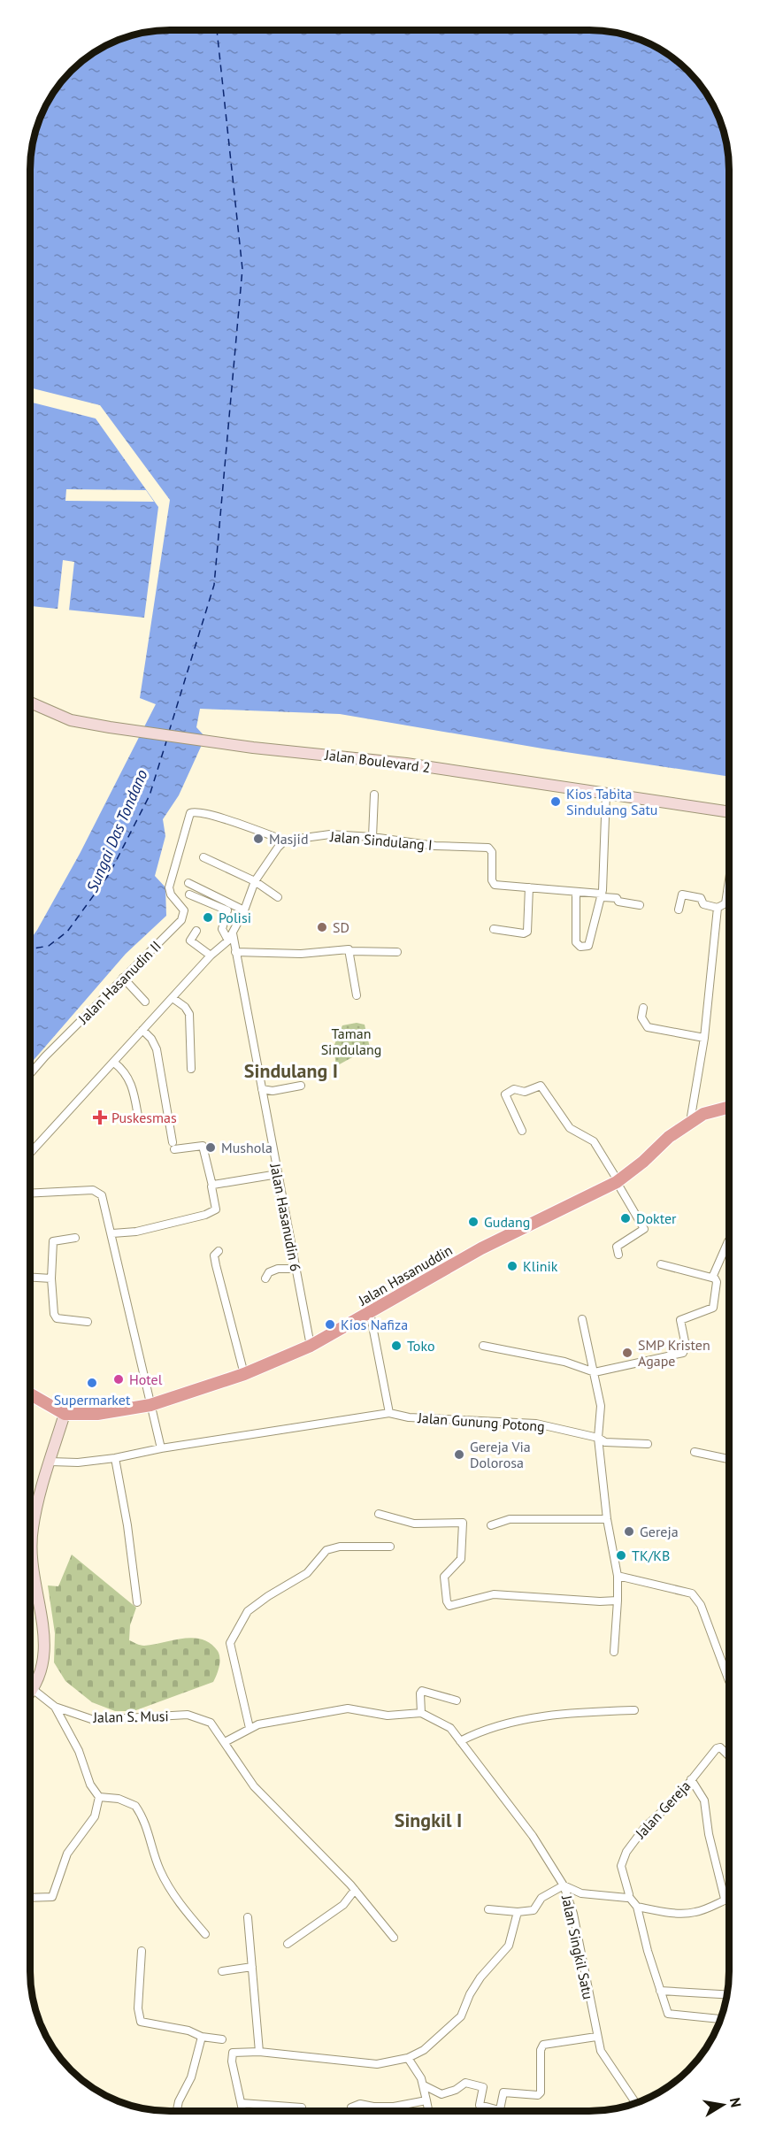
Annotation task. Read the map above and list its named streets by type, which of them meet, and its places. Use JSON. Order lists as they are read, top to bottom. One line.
{"streets":{"highway":["Jalan Hasanuddin"],"main road":["Jalan Boulevard 2"],"street":["Jalan Sindulang I","Jalan Hasanudin II","Jalan Hasanudin 6","Jalan Gunung Potong","Jalan S. Musi","Jalan Gereja","Jalan Singkil Satu"]},"crossings":[["Jalan Sindulang I","Jalan Hasanudin II"],["Jalan Hasanudin 6","Jalan Hasanuddin"]],"districts":["Sindulang I","Singkil I"],"water":["Sungai Das Tondano"],"parks":["Taman Sindulang"],"places":{"other":["Kios Tabita Sindulang Satu","Masjid","Polisi","SD","Mushola","Dokter","Gudang","Klinik","Kios Nafiza","Toko","SMP Kristen Agape","Hotel","Supermarket","Gereja Via Dolorosa","Gereja","TK/KB"],"health":["Puskesmas"]},"north":"right"}
